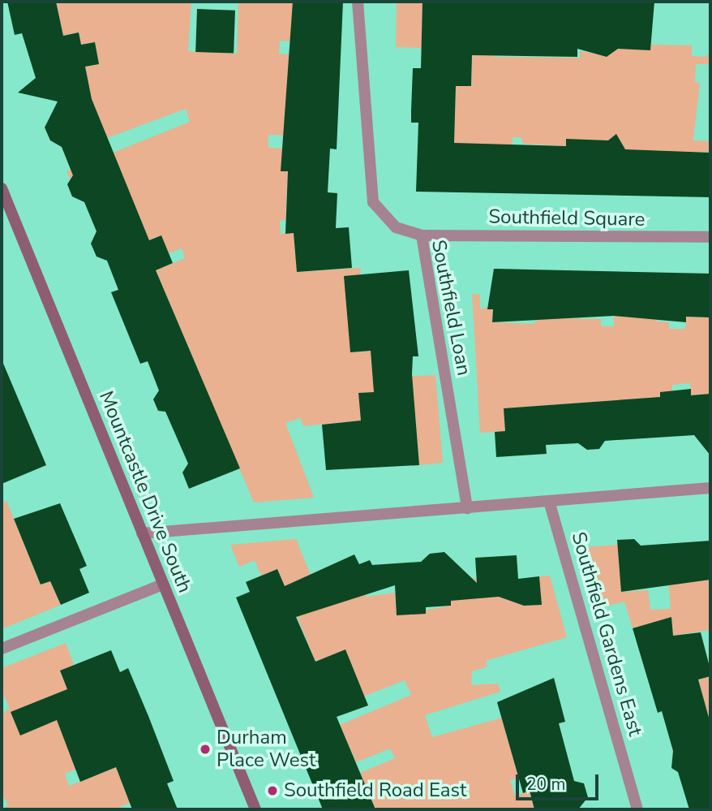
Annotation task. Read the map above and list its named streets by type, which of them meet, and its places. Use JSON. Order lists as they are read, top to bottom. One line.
{"streets":{"street":["Southfield Square","Southfield Loan","Mountcastle Drive South","Southfield Gardens East"]},"crossings":[["Southfield Square","Southfield Loan"]],"places":["Durham Place West","Southfield Road East"],"scale_bar":"20 m"}
